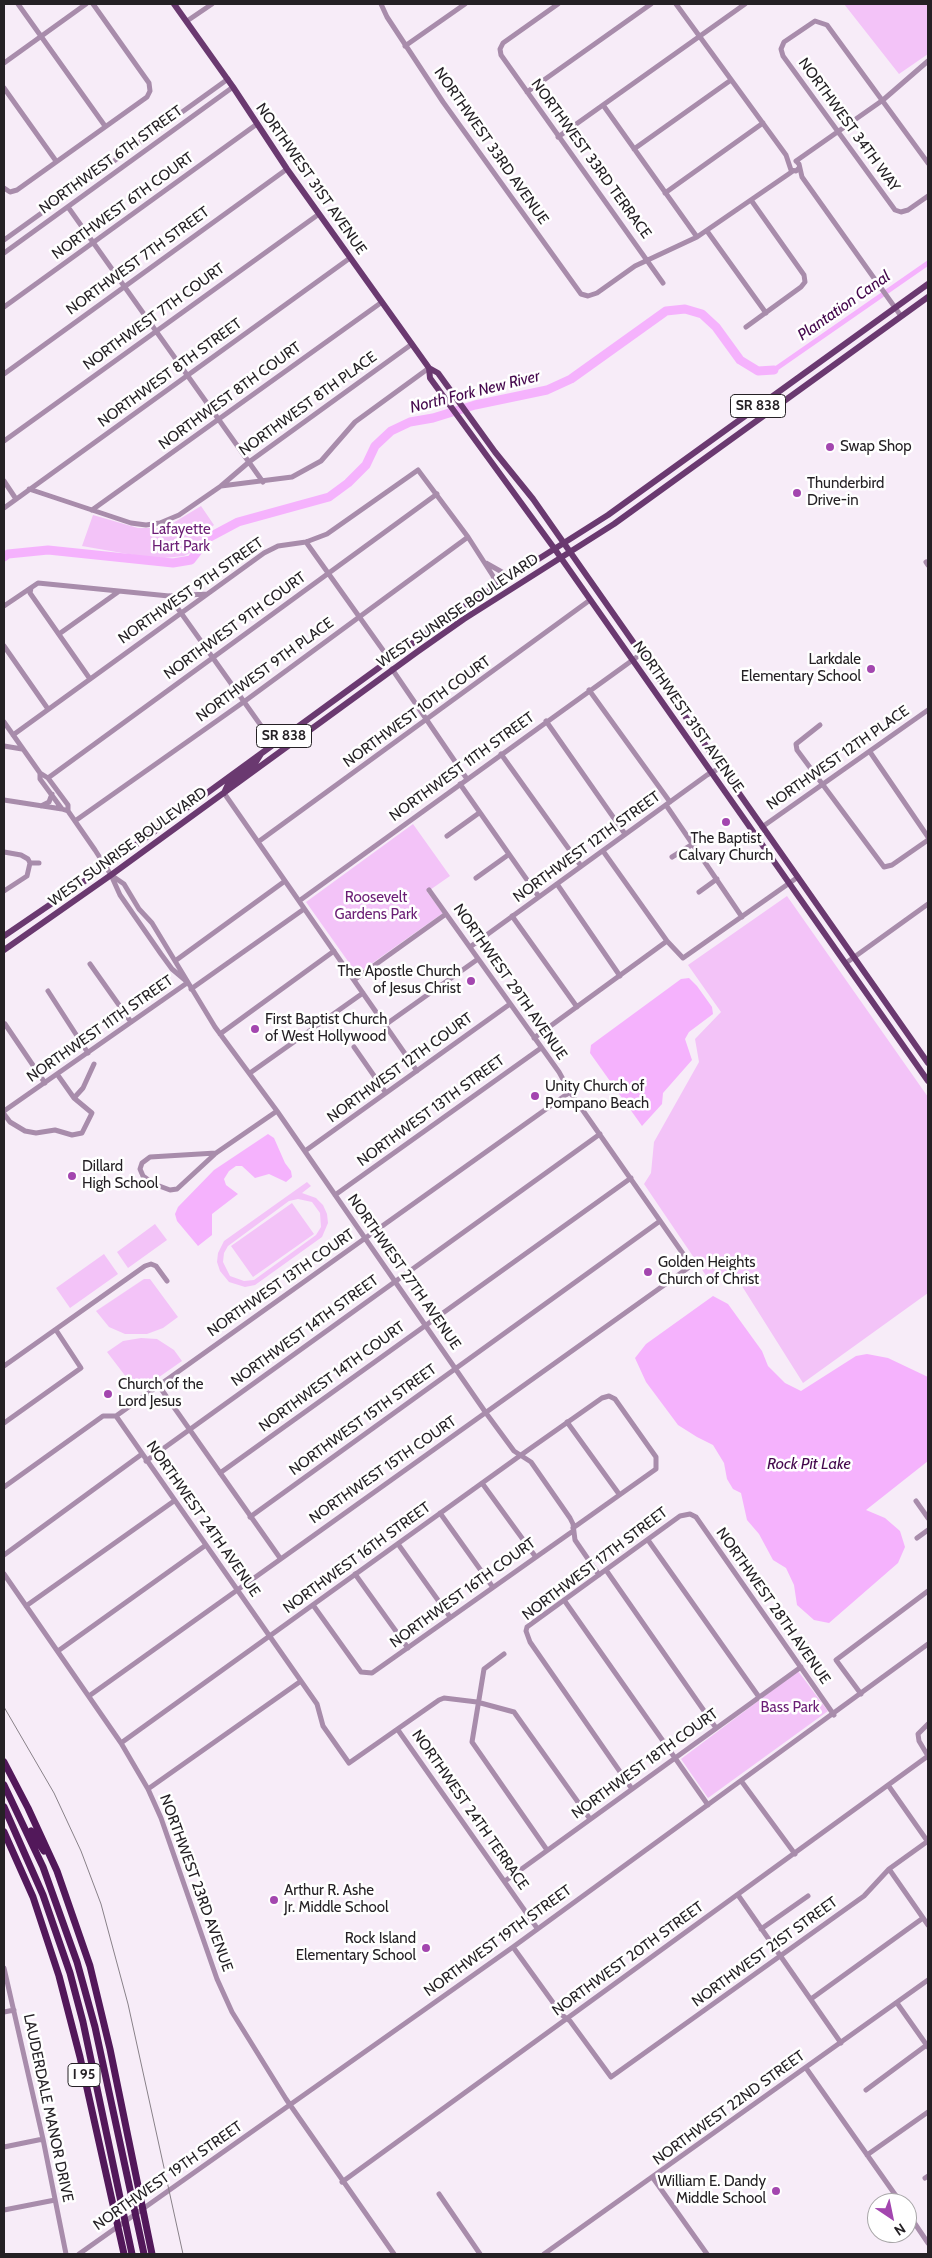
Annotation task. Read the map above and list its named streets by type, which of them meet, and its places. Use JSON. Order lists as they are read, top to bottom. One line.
{"streets":{"highway":["I 95"],"main road":["NORTHWEST 31ST AVENUE","SR 838","WEST SUNRISE BOULEVARD"],"street":["NORTHWEST 34TH WAY","NORTHWEST 33RD AVENUE","NORTHWEST 33RD TERRACE","NORTHWEST 6TH STREET","NORTHWEST 6TH COURT","NORTHWEST 7TH STREET","NORTHWEST 7TH COURT","NORTHWEST 8TH STREET","NORTHWEST 8TH COURT","NORTHWEST 8TH PLACE","NORTHWEST 9TH STREET","NORTHWEST 9TH COURT","NORTHWEST 9TH PLACE","NORTHWEST 10TH COURT","NORTHWEST 12TH PLACE","NORTHWEST 11TH STREET","NORTHWEST 12TH STREET","NORTHWEST 29TH AVENUE","NORTHWEST 12TH COURT","NORTHWEST 13TH STREET","NORTHWEST 27TH AVENUE","NORTHWEST 13TH COURT","NORTHWEST 14TH STREET","NORTHWEST 14TH COURT","NORTHWEST 15TH STREET","NORTHWEST 15TH COURT","NORTHWEST 24TH AVENUE","NORTHWEST 16TH STREET","NORTHWEST 17TH STREET","NORTHWEST 16TH COURT","NORTHWEST 28TH AVENUE","NORTHWEST 18TH COURT","NORTHWEST 24TH TERRACE","NORTHWEST 23RD AVENUE","NORTHWEST 19TH STREET","NORTHWEST 21ST STREET","NORTHWEST 20TH STREET","LAUDERDALE MANOR DRIVE","NORTHWEST 22ND STREET"]},"crossings":[["NORTHWEST 33RD AVENUE","NORTHWEST 33RD TERRACE"],["NORTHWEST 6TH STREET","NORTHWEST 31ST AVENUE"],["NORTHWEST 31ST AVENUE","NORTHWEST 6TH COURT"],["NORTHWEST 31ST AVENUE","NORTHWEST 7TH STREET"],["NORTHWEST 31ST AVENUE","NORTHWEST 7TH COURT"],["NORTHWEST 31ST AVENUE","NORTHWEST 8TH STREET"],["NORTHWEST 31ST AVENUE","NORTHWEST 8TH COURT"],["NORTHWEST 31ST AVENUE","NORTHWEST 8TH PLACE"],["NORTHWEST 31ST AVENUE","WEST SUNRISE BOULEVARD"],["NORTHWEST 31ST AVENUE","NORTHWEST 10TH COURT"],["NORTHWEST 31ST AVENUE","NORTHWEST 12TH PLACE"],["NORTHWEST 31ST AVENUE","NORTHWEST 11TH STREET"],["NORTHWEST 31ST AVENUE","NORTHWEST 12TH STREET"],["NORTHWEST 8TH STREET","NORTHWEST 8TH PLACE"],["NORTHWEST 8TH COURT","NORTHWEST 8TH PLACE"],["NORTHWEST 9TH STREET","NORTHWEST 9TH COURT"],["NORTHWEST 9TH STREET","NORTHWEST 27TH AVENUE"],["WEST SUNRISE BOULEVARD","NORTHWEST 27TH AVENUE"],["NORTHWEST 9TH COURT","NORTHWEST 27TH AVENUE"],["NORTHWEST 9TH PLACE","NORTHWEST 27TH AVENUE"],["NORTHWEST 11TH STREET","NORTHWEST 27TH AVENUE"],["NORTHWEST 12TH STREET","NORTHWEST 29TH AVENUE"],["NORTHWEST 29TH AVENUE","NORTHWEST 12TH COURT"],["NORTHWEST 29TH AVENUE","NORTHWEST 13TH STREET"],["NORTHWEST 29TH AVENUE","NORTHWEST 13TH COURT"],["NORTHWEST 29TH AVENUE","NORTHWEST 14TH STREET"],["NORTHWEST 29TH AVENUE","NORTHWEST 14TH COURT"],["NORTHWEST 29TH AVENUE","NORTHWEST 15TH STREET"],["NORTHWEST 29TH AVENUE","NORTHWEST 15TH COURT"],["NORTHWEST 12TH COURT","NORTHWEST 27TH AVENUE"],["NORTHWEST 13TH STREET","NORTHWEST 27TH AVENUE"],["NORTHWEST 27TH AVENUE","NORTHWEST 13TH COURT"],["NORTHWEST 27TH AVENUE","NORTHWEST 14TH STREET"],["NORTHWEST 27TH AVENUE","NORTHWEST 14TH COURT"],["NORTHWEST 27TH AVENUE","NORTHWEST 15TH STREET"],["NORTHWEST 27TH AVENUE","NORTHWEST 15TH COURT"],["NORTHWEST 27TH AVENUE","NORTHWEST 16TH STREET"],["NORTHWEST 27TH AVENUE","NORTHWEST 17TH STREET"],["NORTHWEST 27TH AVENUE","NORTHWEST 16TH COURT"],["NORTHWEST 13TH COURT","NORTHWEST 24TH AVENUE"],["NORTHWEST 14TH STREET","NORTHWEST 24TH AVENUE"],["NORTHWEST 15TH COURT","NORTHWEST 24TH AVENUE"],["NORTHWEST 15TH COURT","NORTHWEST 23RD AVENUE"],["NORTHWEST 24TH AVENUE","NORTHWEST 16TH STREET"],["NORTHWEST 24TH AVENUE","NORTHWEST 24TH TERRACE"],["NORTHWEST 16TH STREET","NORTHWEST 16TH COURT"],["NORTHWEST 16TH STREET","NORTHWEST 23RD AVENUE"],["NORTHWEST 17TH STREET","NORTHWEST 28TH AVENUE"],["NORTHWEST 17TH STREET","NORTHWEST 18TH COURT"],["NORTHWEST 28TH AVENUE","NORTHWEST 18TH COURT"],["NORTHWEST 28TH AVENUE","NORTHWEST 19TH STREET"],["NORTHWEST 18TH COURT","NORTHWEST 24TH TERRACE"],["NORTHWEST 24TH TERRACE","NORTHWEST 19TH STREET"],["NORTHWEST 23RD AVENUE","NORTHWEST 19TH STREET"],["NORTHWEST 23RD AVENUE","NORTHWEST 20TH STREET"],["NORTHWEST 21ST STREET","NORTHWEST 20TH STREET"]],"water":["Plantation Canal","North Fork New River","Rock Pit Lake"],"parks":["Lafayette Hart Park","Roosevelt Gardens Park","Bass Park"],"places":["Swap Shop","Thunderbird Drive-in","Larkdale Elementary School","The Baptist Calvary Church","The Apostle Church of Jesus Christ","First Baptist Church of West Hollywood","Unity Church of Pompano Beach","Dillard High School","Golden Heights Church of Christ","Church of the Lord Jesus","Arthur R. Ashe Jr. Middle School","Rock Island Elementary School","William E. Dandy Middle School"],"north":"bottom right"}
